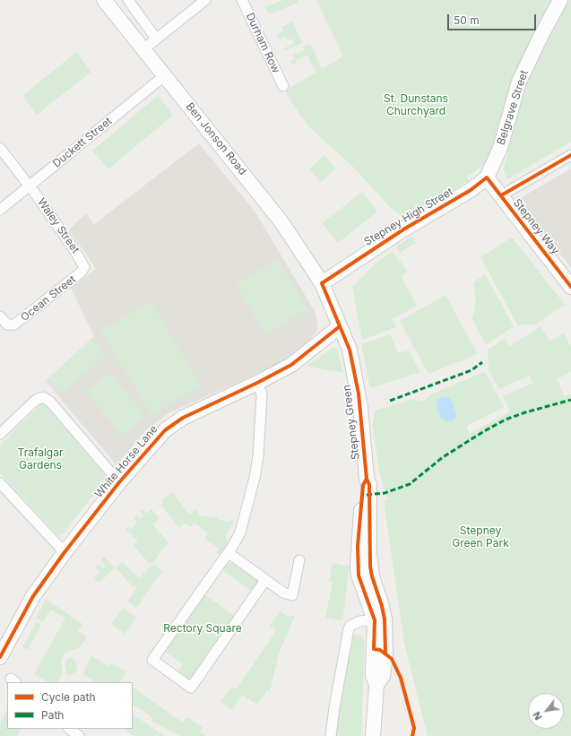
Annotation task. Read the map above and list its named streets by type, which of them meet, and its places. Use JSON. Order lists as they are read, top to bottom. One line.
{"streets":{"main road":["Belgrave Street","Ben Jonson Road","Stepney High Street","Stepney Way","Stepney Green","White Horse Lane"],"street":["Durham Row","Duckett Street","Waley Street","Ocean Street"]},"crossings":[["Belgrave Street","Stepney High Street"],["Belgrave Street","Stepney Way"],["Ben Jonson Road","Duckett Street"],["Ben Jonson Road","Stepney High Street"],["Ben Jonson Road","Stepney Green"],["Duckett Street","Waley Street"],["Stepney High Street","Stepney Way"],["Stepney High Street","Stepney Green"],["Waley Street","Ocean Street"],["Stepney Green","White Horse Lane"]],"parks":["St. Dunstans Churchyard","Trafalgar Gardens","Stepney Green Park","Rectory Square"],"legend":["Cycle path","Path"],"scale_bar":"50 m","north":"bottom left"}
